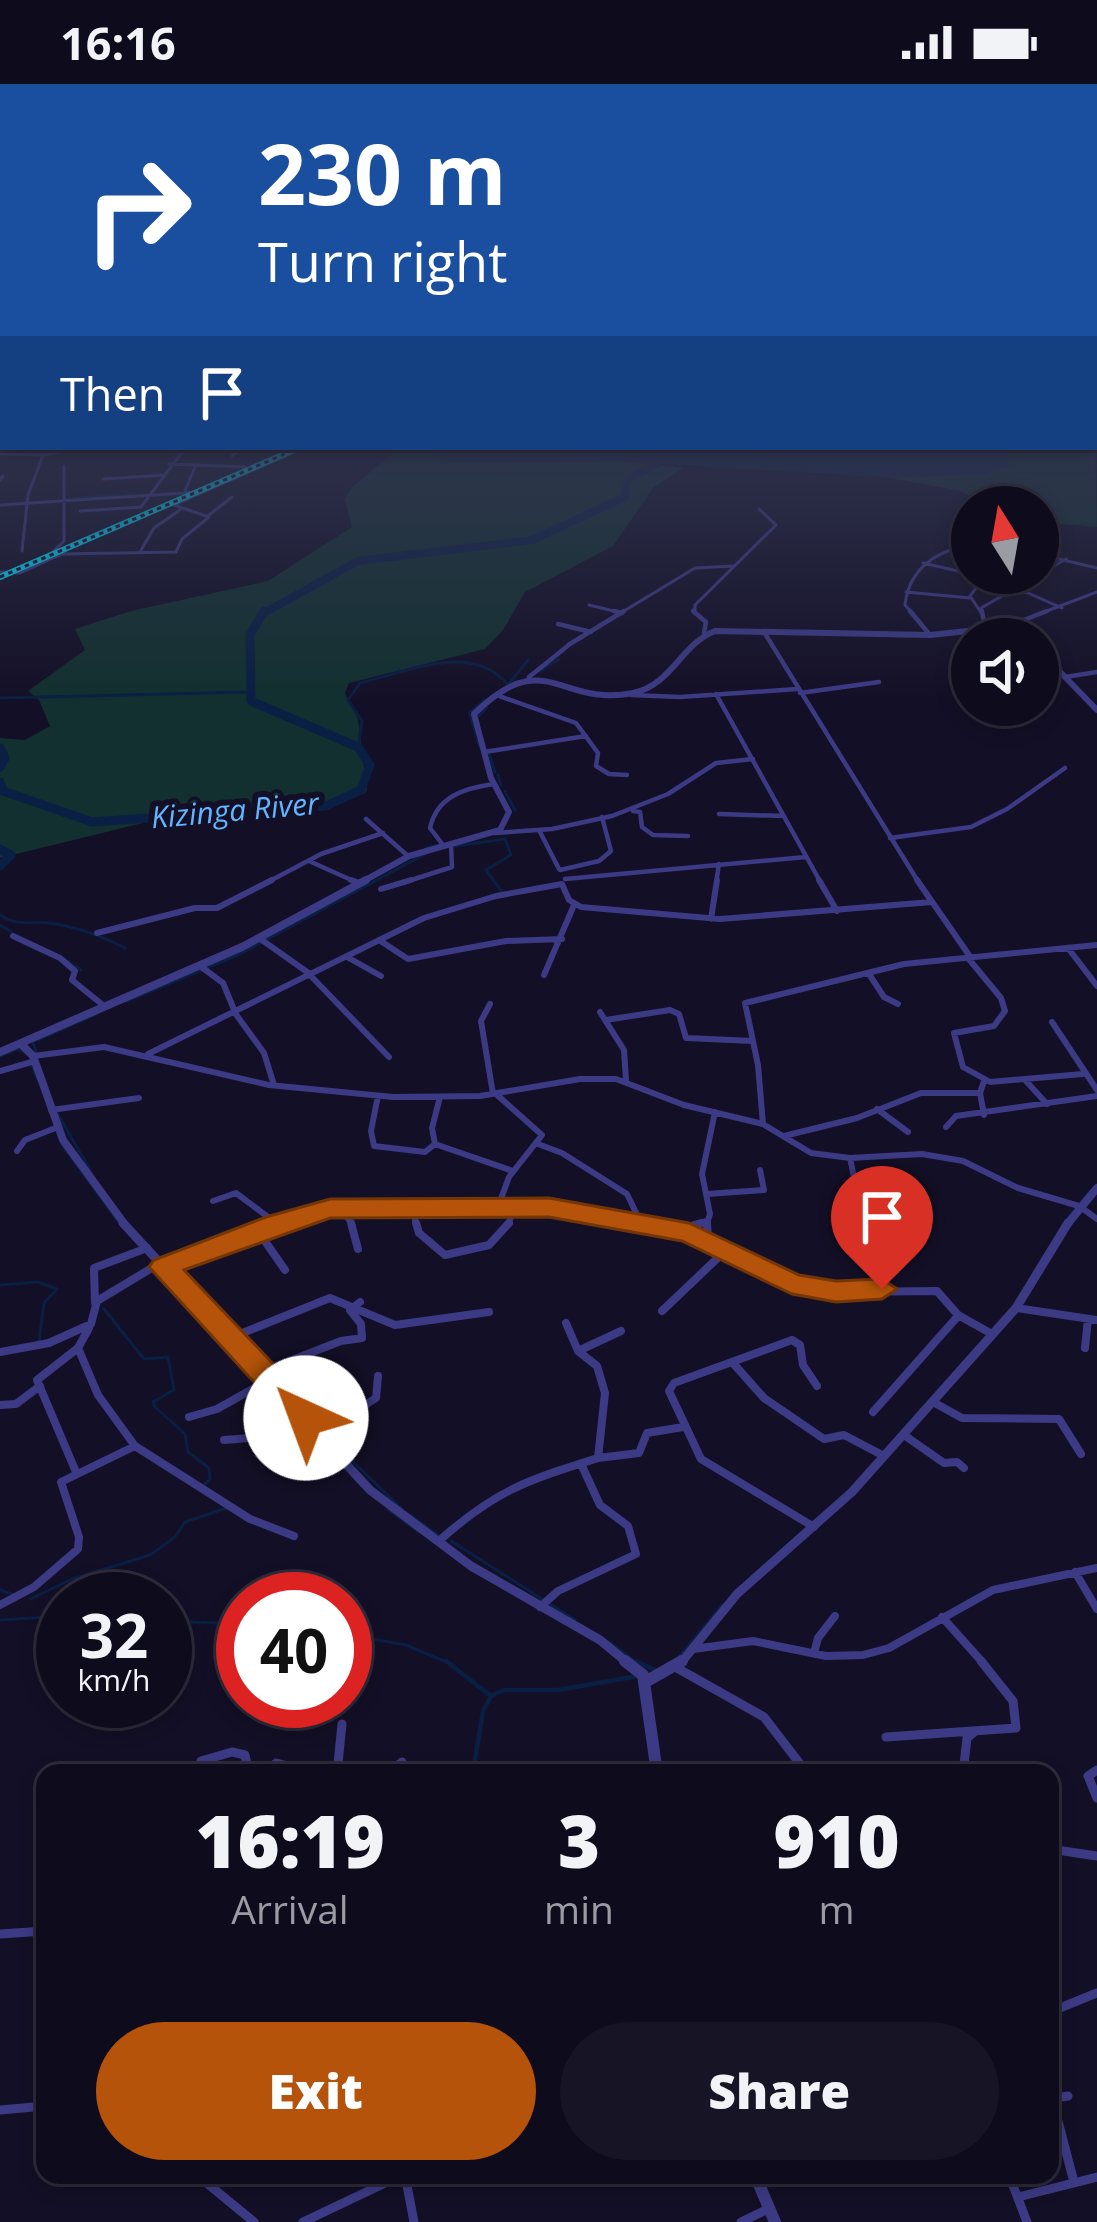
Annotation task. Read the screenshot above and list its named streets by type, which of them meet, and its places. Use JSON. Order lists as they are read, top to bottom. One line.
{"water":["Kizinga River"],"north":"top","page":{"status":"16:16","turn":["230 m","Turn right"],"then":"Then","speed":"32 km/h","limit":"40","eta":["16:19","Arrival","3","min","910","m"],"buttons":["Exit","Share"]}}
